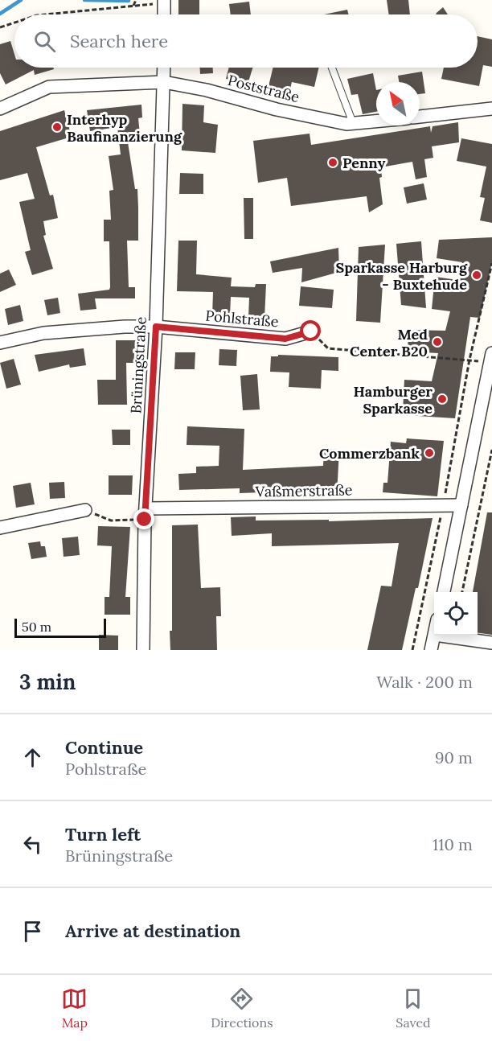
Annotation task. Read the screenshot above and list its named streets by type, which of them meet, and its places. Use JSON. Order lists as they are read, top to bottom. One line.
{"streets":{"street":["Poststraße","Pohlstraße","Brüningstraße","Vaßmerstraße"]},"crossings":[["Poststraße","Brüningstraße"],["Pohlstraße","Brüningstraße"],["Brüningstraße","Vaßmerstraße"]],"places":["Interhyp Baufinanzierung","Penny","Sparkasse Harburg - Buxtehude","Med Center B20","Hamburger Sparkasse","Commerzbank"],"scale_bar":"50 m","north":"top left","page":{"search":"Search here","scale":"50 m","heading":["3 min","Walk · 200 m"],"list":[["Continue","Pohlstraße","90 m"],["Turn left","Brüningstraße","110 m"],"Arrive at destination"],"nav":["Map","Directions","Saved"]}}
